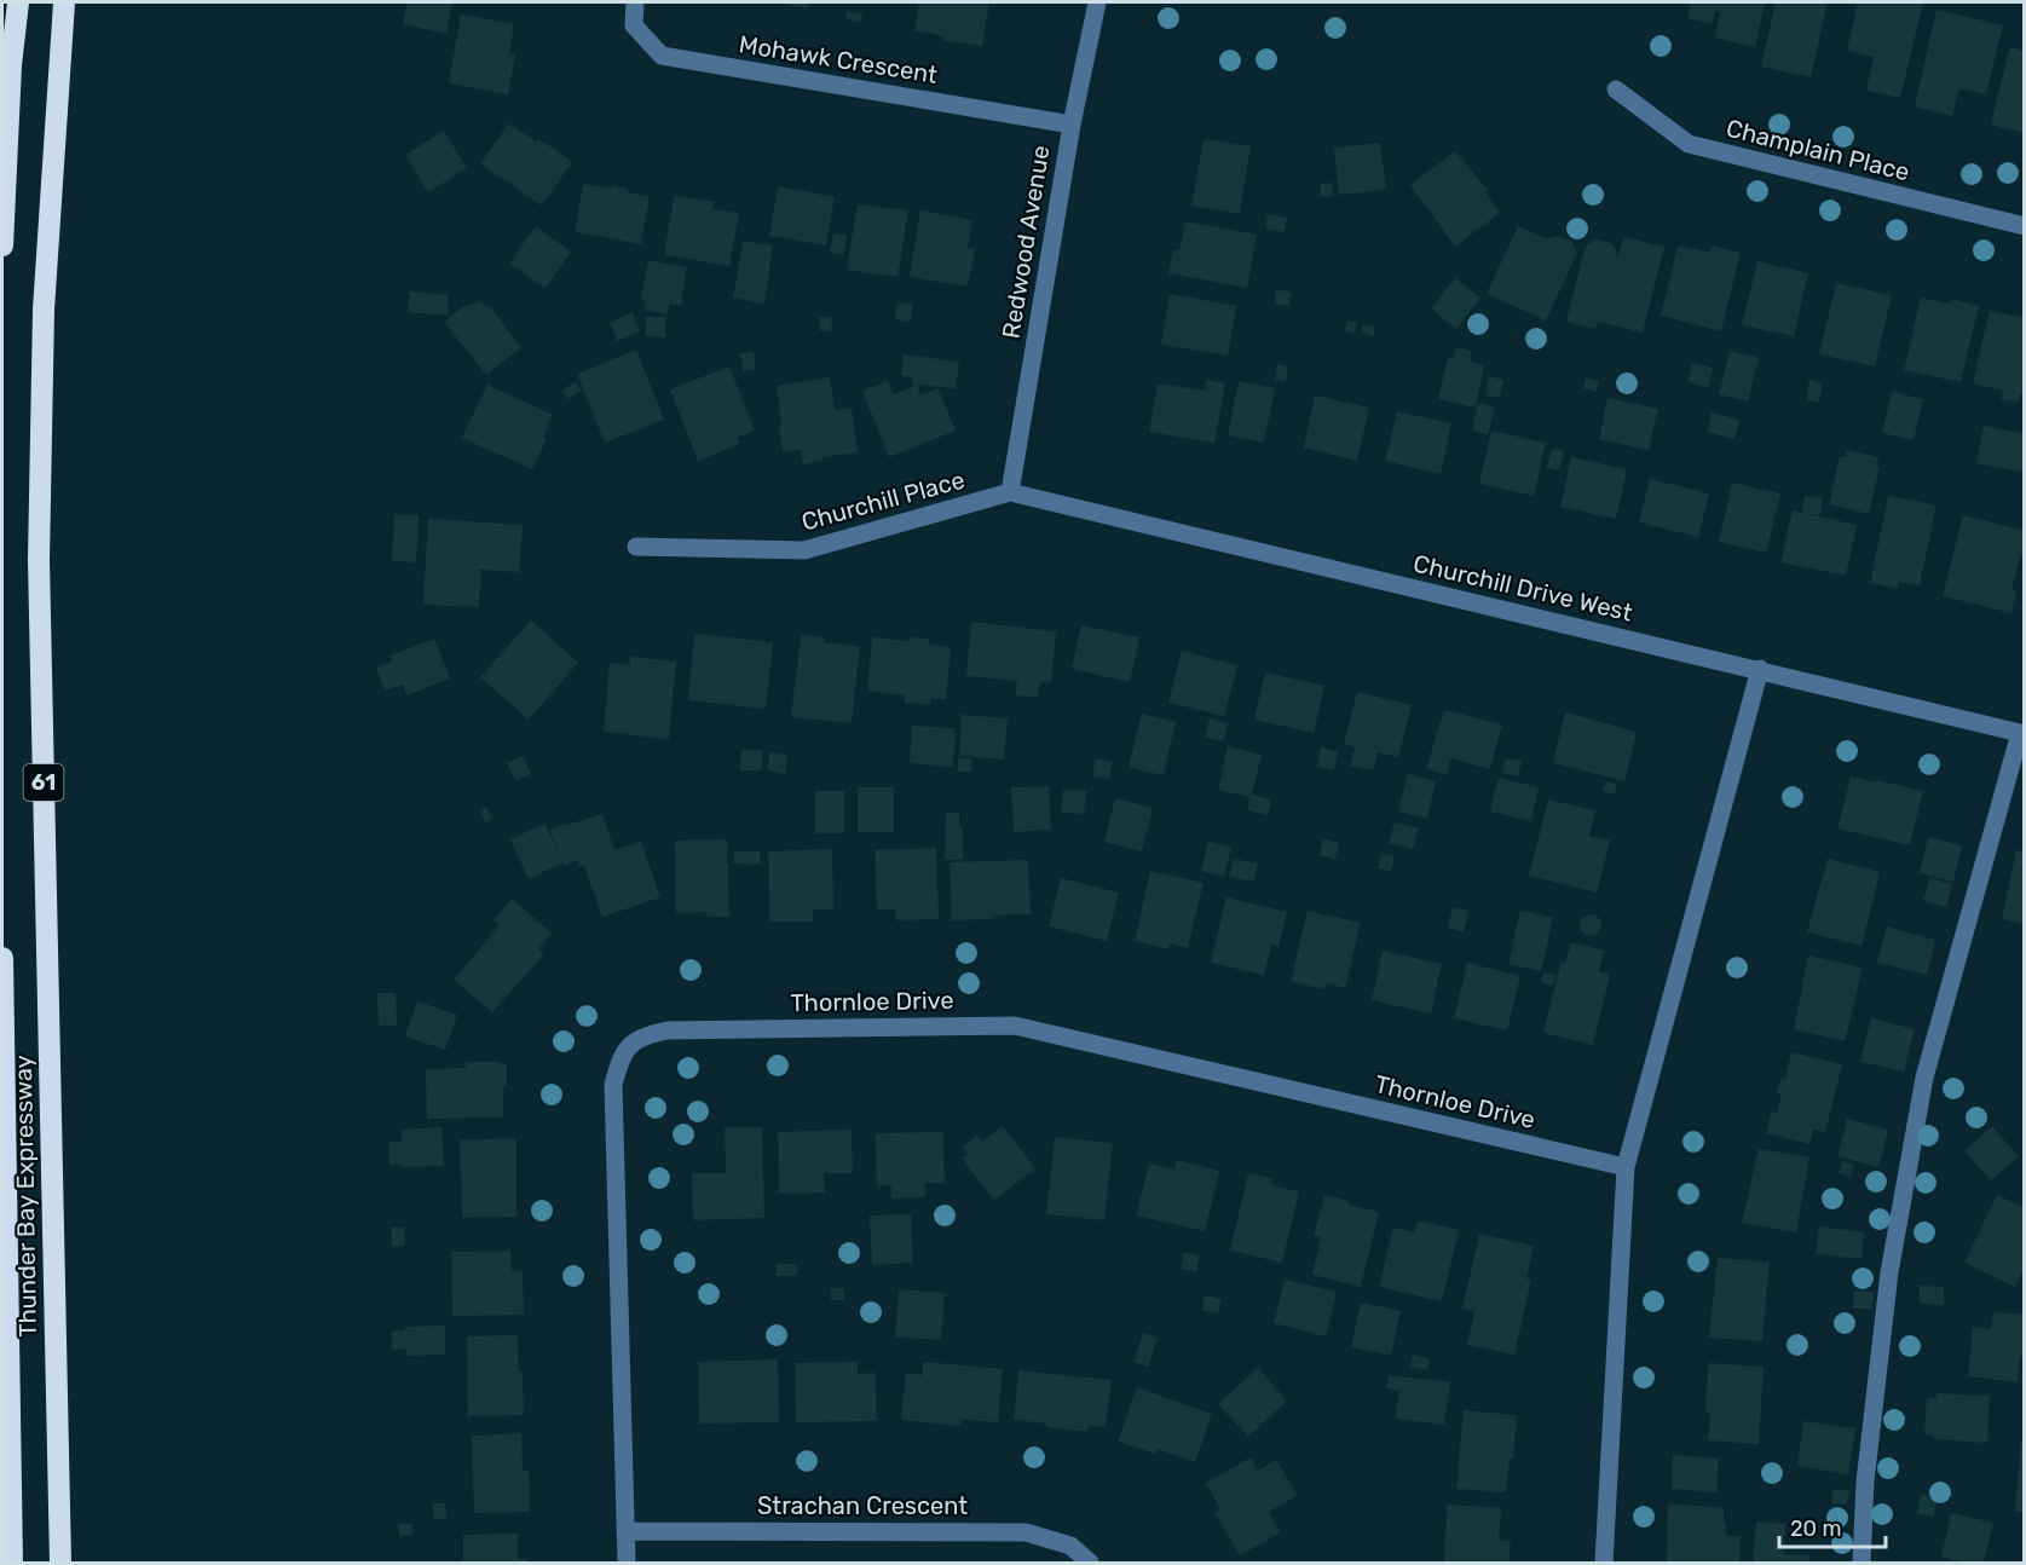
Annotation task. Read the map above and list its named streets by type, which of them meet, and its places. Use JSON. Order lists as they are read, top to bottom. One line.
{"streets":{"highway":["61","Thunder Bay Expressway"],"street":["Mohawk Crescent","Champlain Place","Redwood Avenue","Churchill Place","Churchill Drive West","Thornloe Drive","Strachan Crescent"]},"crossings":[["Mohawk Crescent","Redwood Avenue"],["Redwood Avenue","Churchill Place"],["Redwood Avenue","Churchill Drive West"],["Churchill Place","Churchill Drive West"],["Thornloe Drive","Strachan Crescent"]],"scale_bar":"20 m"}
